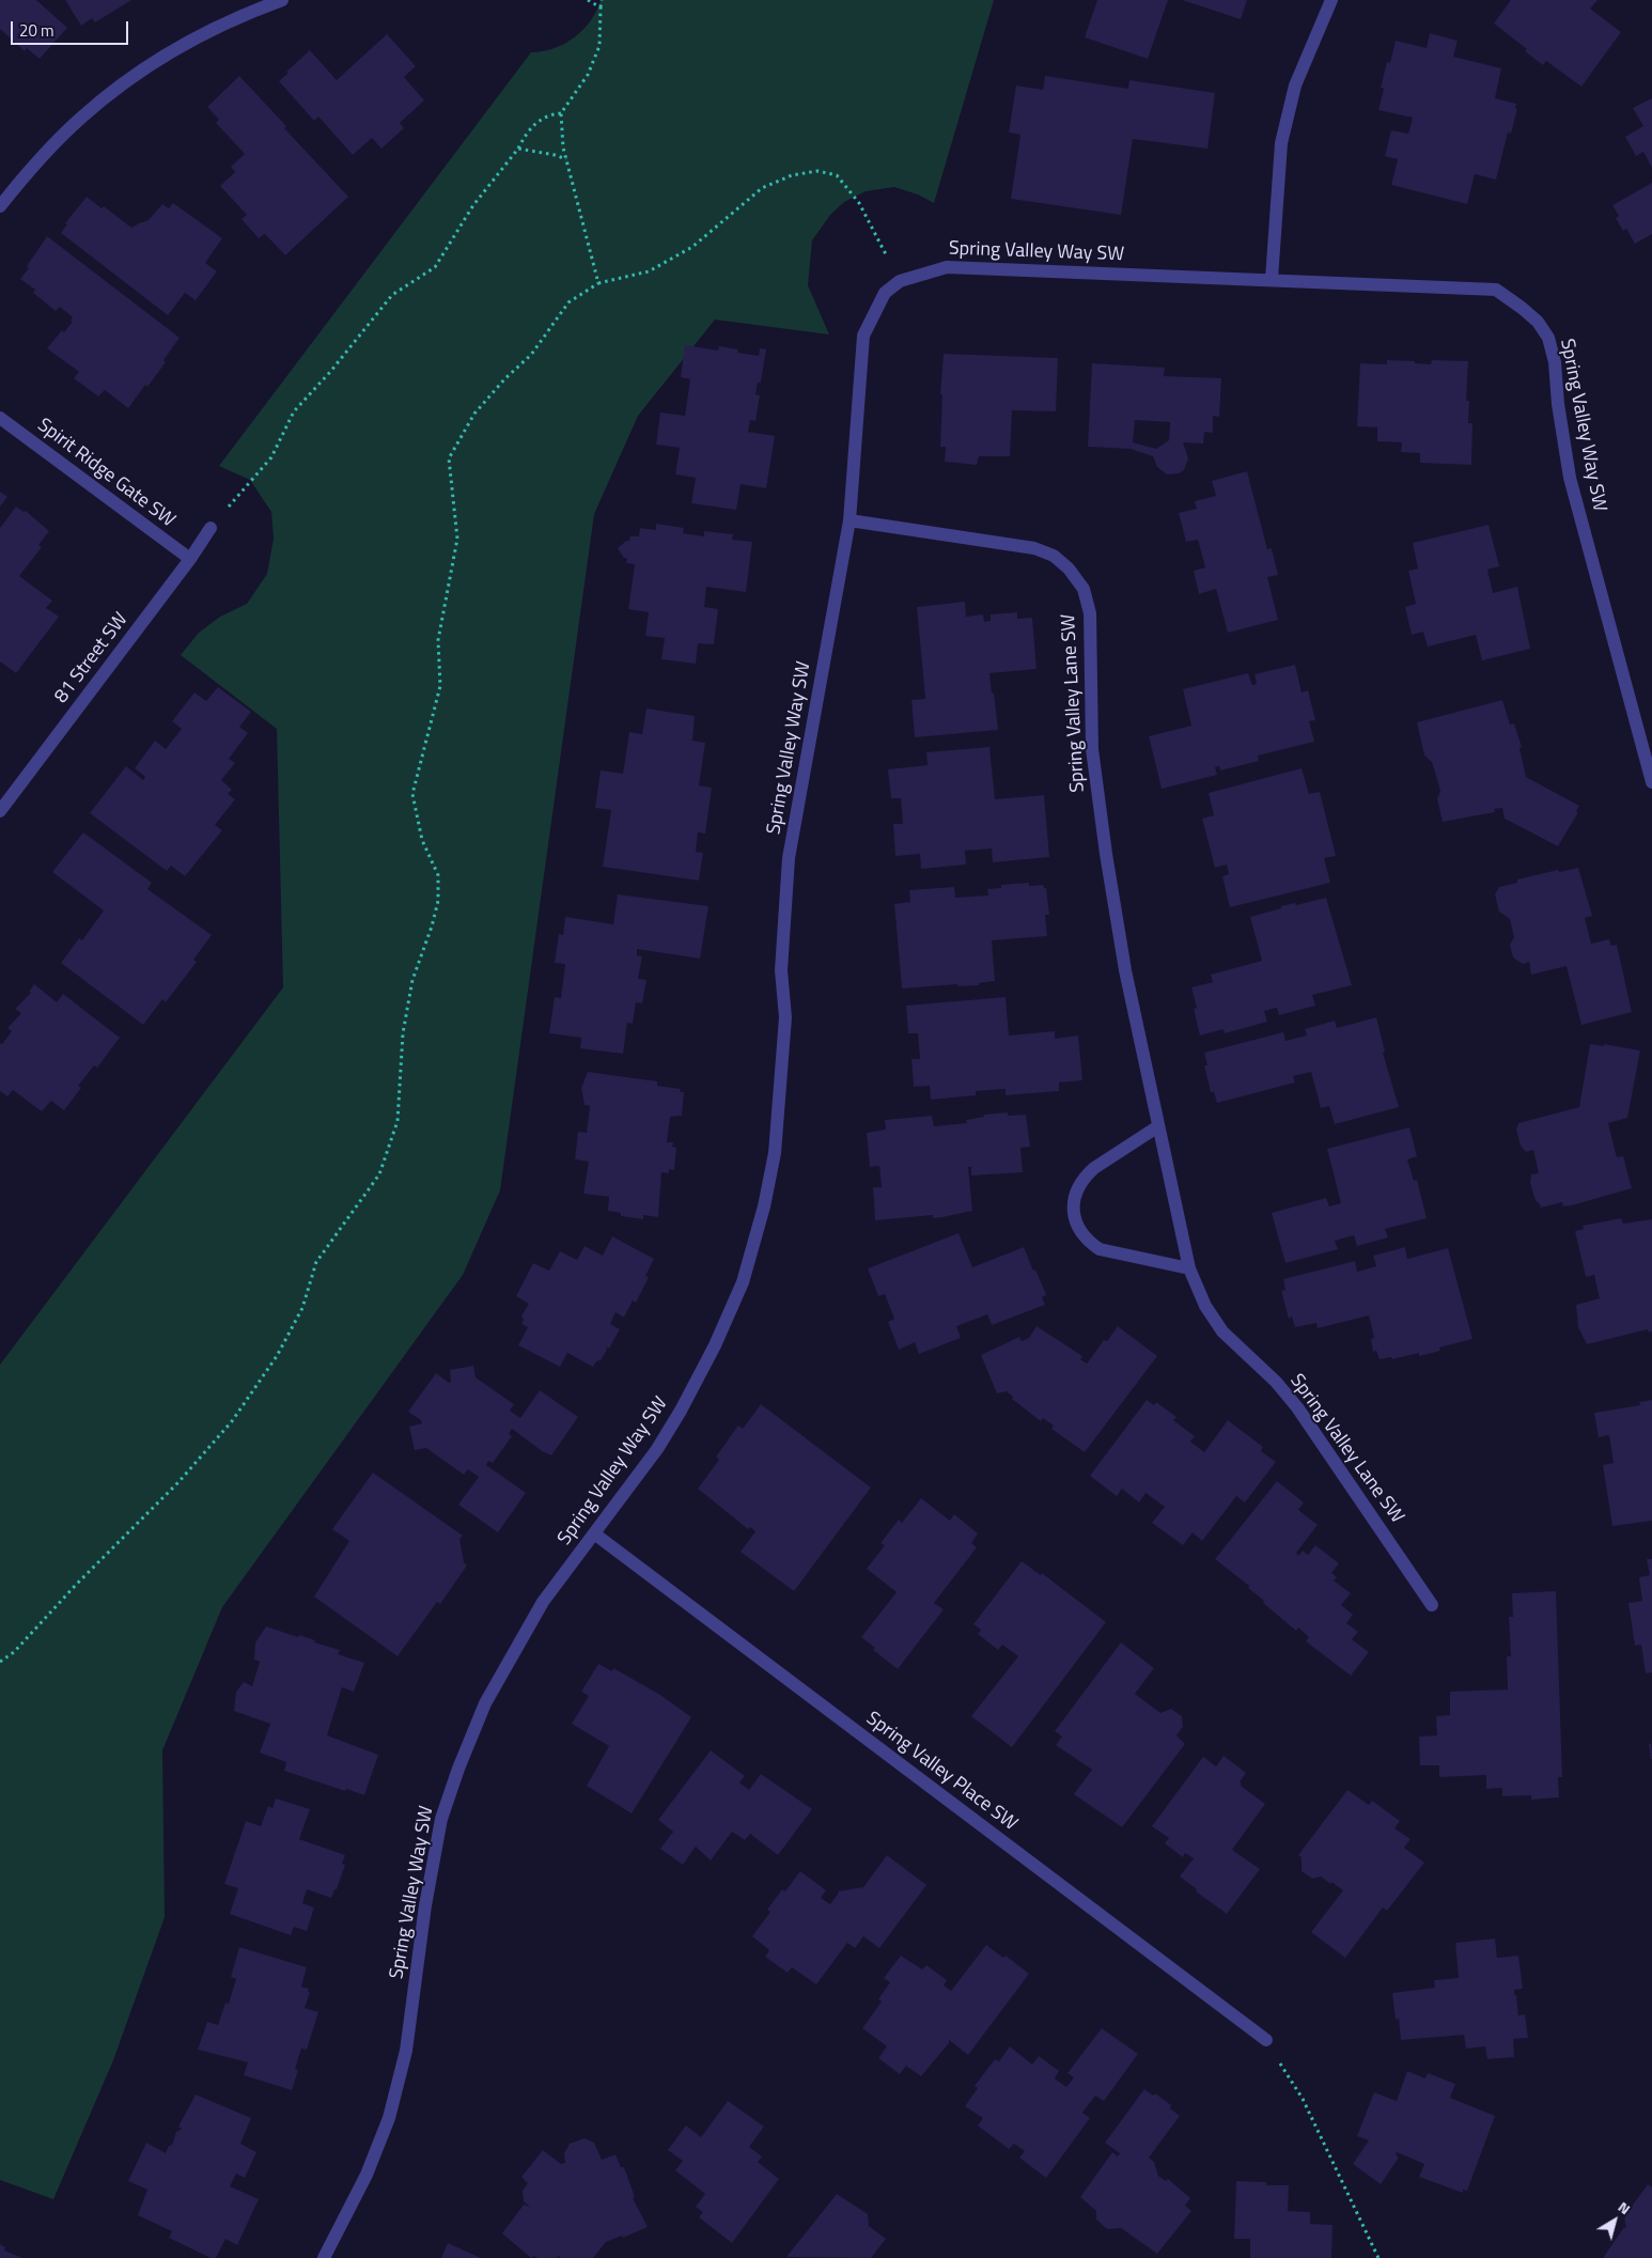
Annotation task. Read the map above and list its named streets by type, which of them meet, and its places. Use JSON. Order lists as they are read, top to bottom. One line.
{"streets":{"street":["Spring Valley Way SW","Spirit Ridge Gate SW","81 Street SW","Spring Valley Lane SW","Spring Valley Place SW"]},"crossings":[["Spring Valley Way SW","Spring Valley Lane SW"],["Spring Valley Way SW","Spring Valley Place SW"],["Spirit Ridge Gate SW","81 Street SW"]],"scale_bar":"20 m","north":"top right"}
